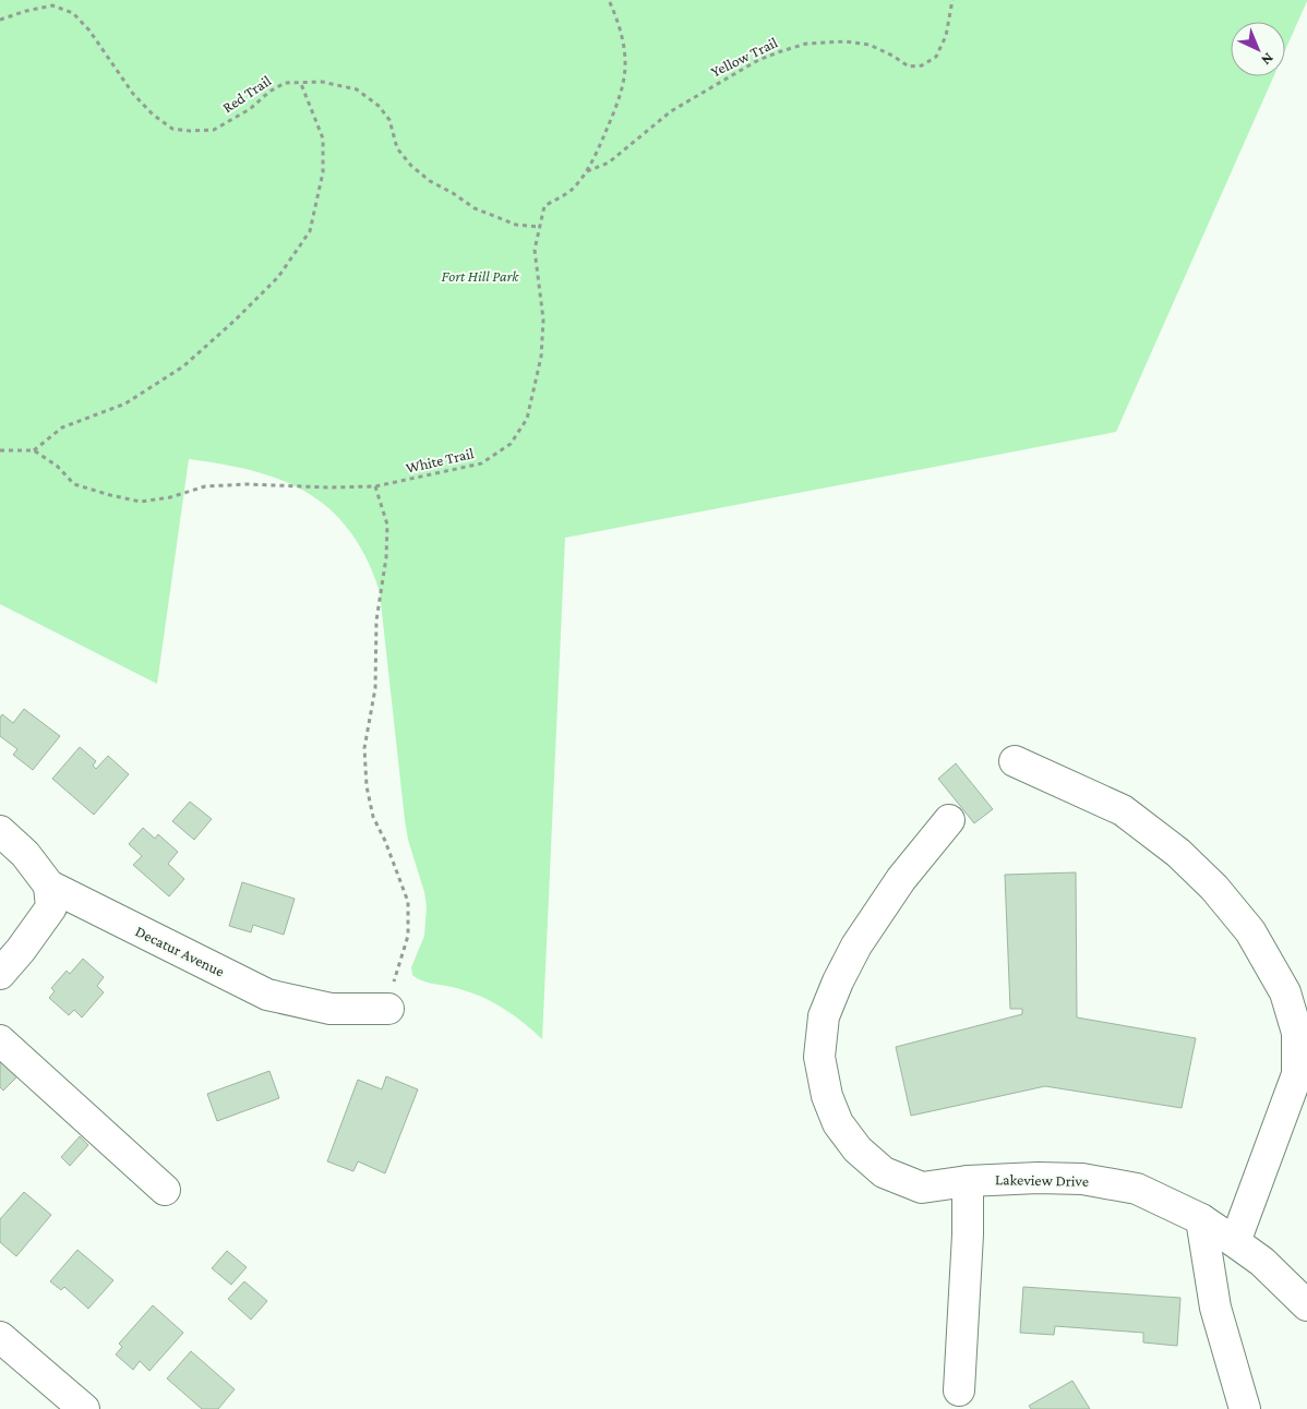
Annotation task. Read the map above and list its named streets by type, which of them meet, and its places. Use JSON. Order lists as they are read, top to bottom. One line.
{"streets":{"street":["Decatur Avenue","Lakeview Drive"],"path":["Yellow Trail","Red Trail","White Trail"]},"crossings":[["Yellow Trail","White Trail"],["Red Trail","White Trail"]],"parks":["Fort Hill Park"],"north":"bottom right"}
